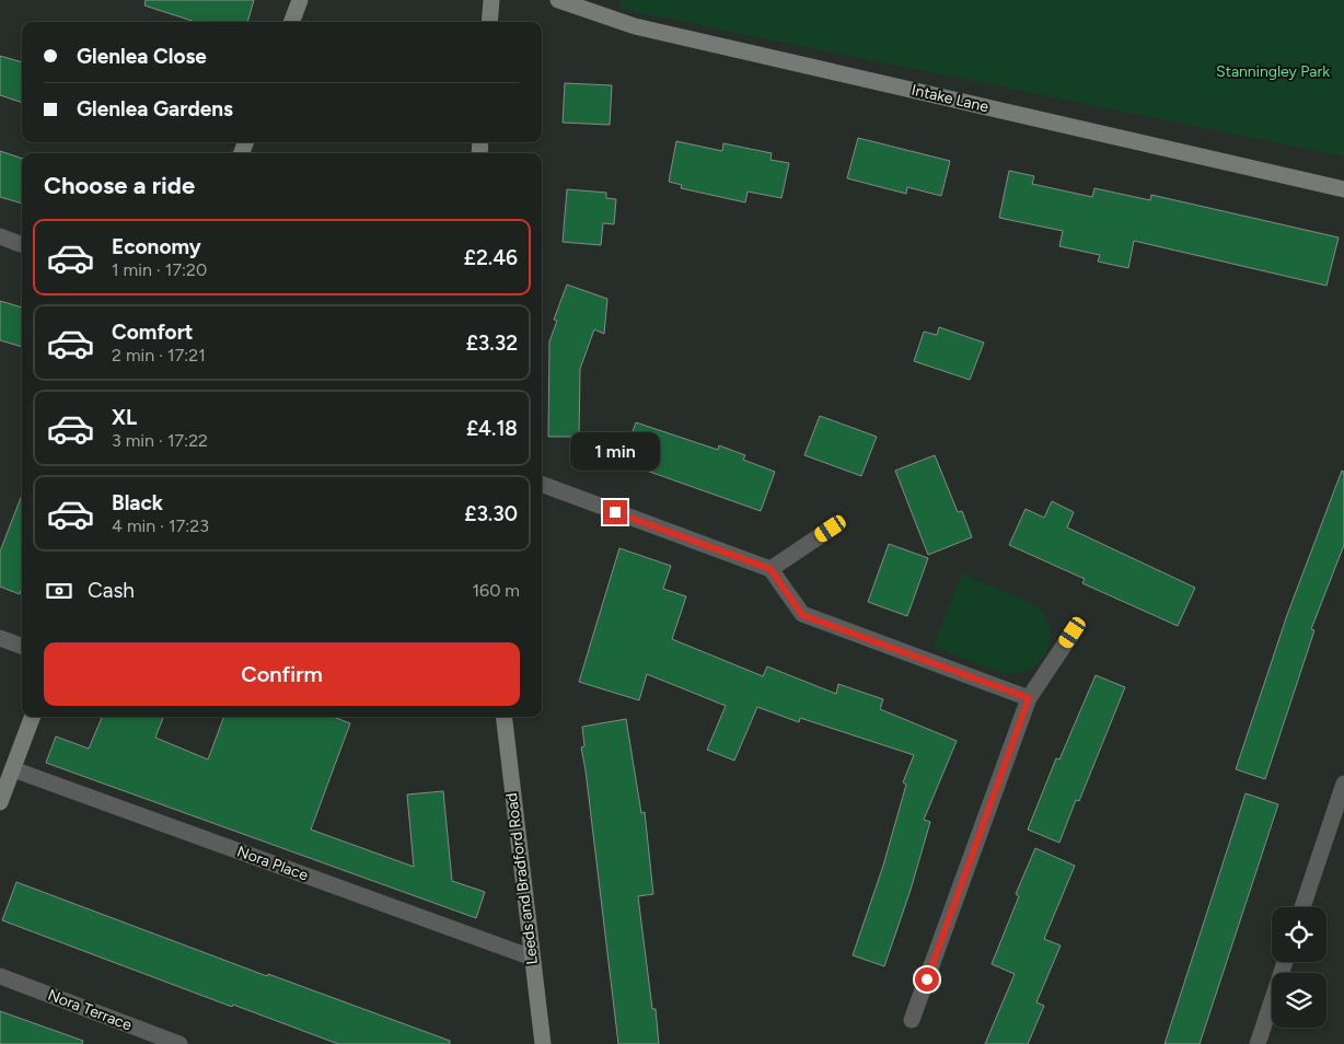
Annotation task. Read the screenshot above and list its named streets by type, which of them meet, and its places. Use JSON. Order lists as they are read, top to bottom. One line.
{"streets":{"street":["Intake Lane","Nora Place","Leeds and Bradford Road","Nora Terrace"]},"crossings":[["Nora Place","Leeds and Bradford Road"]],"parks":["Stanningley Park"],"page":{"banner":["Glenlea Close","Glenlea Gardens"],"heading":"Choose a ride","list":[{"name":"Economy","note":"1 min · 17:20","value":"£2.46"},{"name":"Comfort","note":"2 min · 17:21","value":"£3.32"},{"name":"XL","note":"3 min · 17:22","value":"£4.18"},{"name":"Black","note":"4 min · 17:23","value":"£3.30"}],"bubble":"1 min","pay":["Cash","160 m"],"buttons":"Confirm"}}
